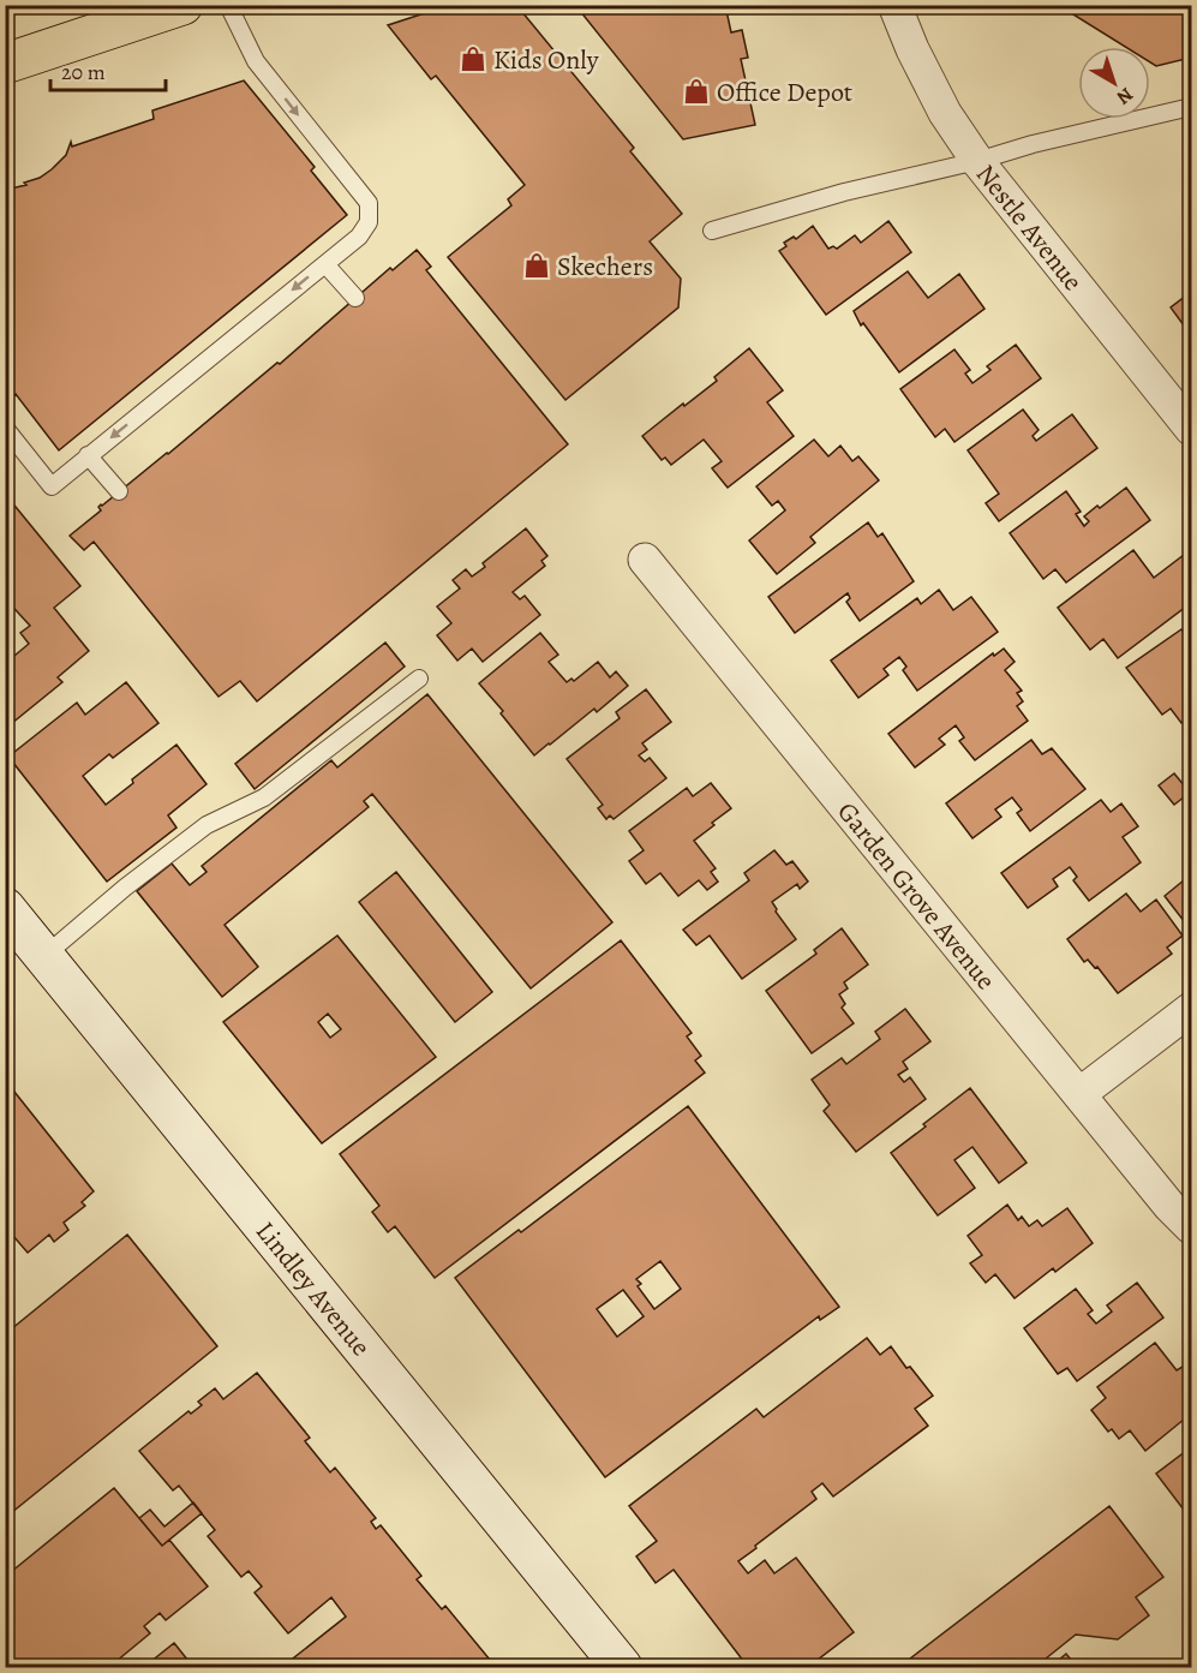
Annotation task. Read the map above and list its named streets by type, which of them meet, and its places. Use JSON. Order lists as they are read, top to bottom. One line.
{"streets":{"main road":["Lindley Avenue"],"street":["Nestle Avenue","Garden Grove Avenue"]},"places":{"shop":["Kids Only","Office Depot","Skechers"]},"scale_bar":"20 m","north":"bottom right"}
